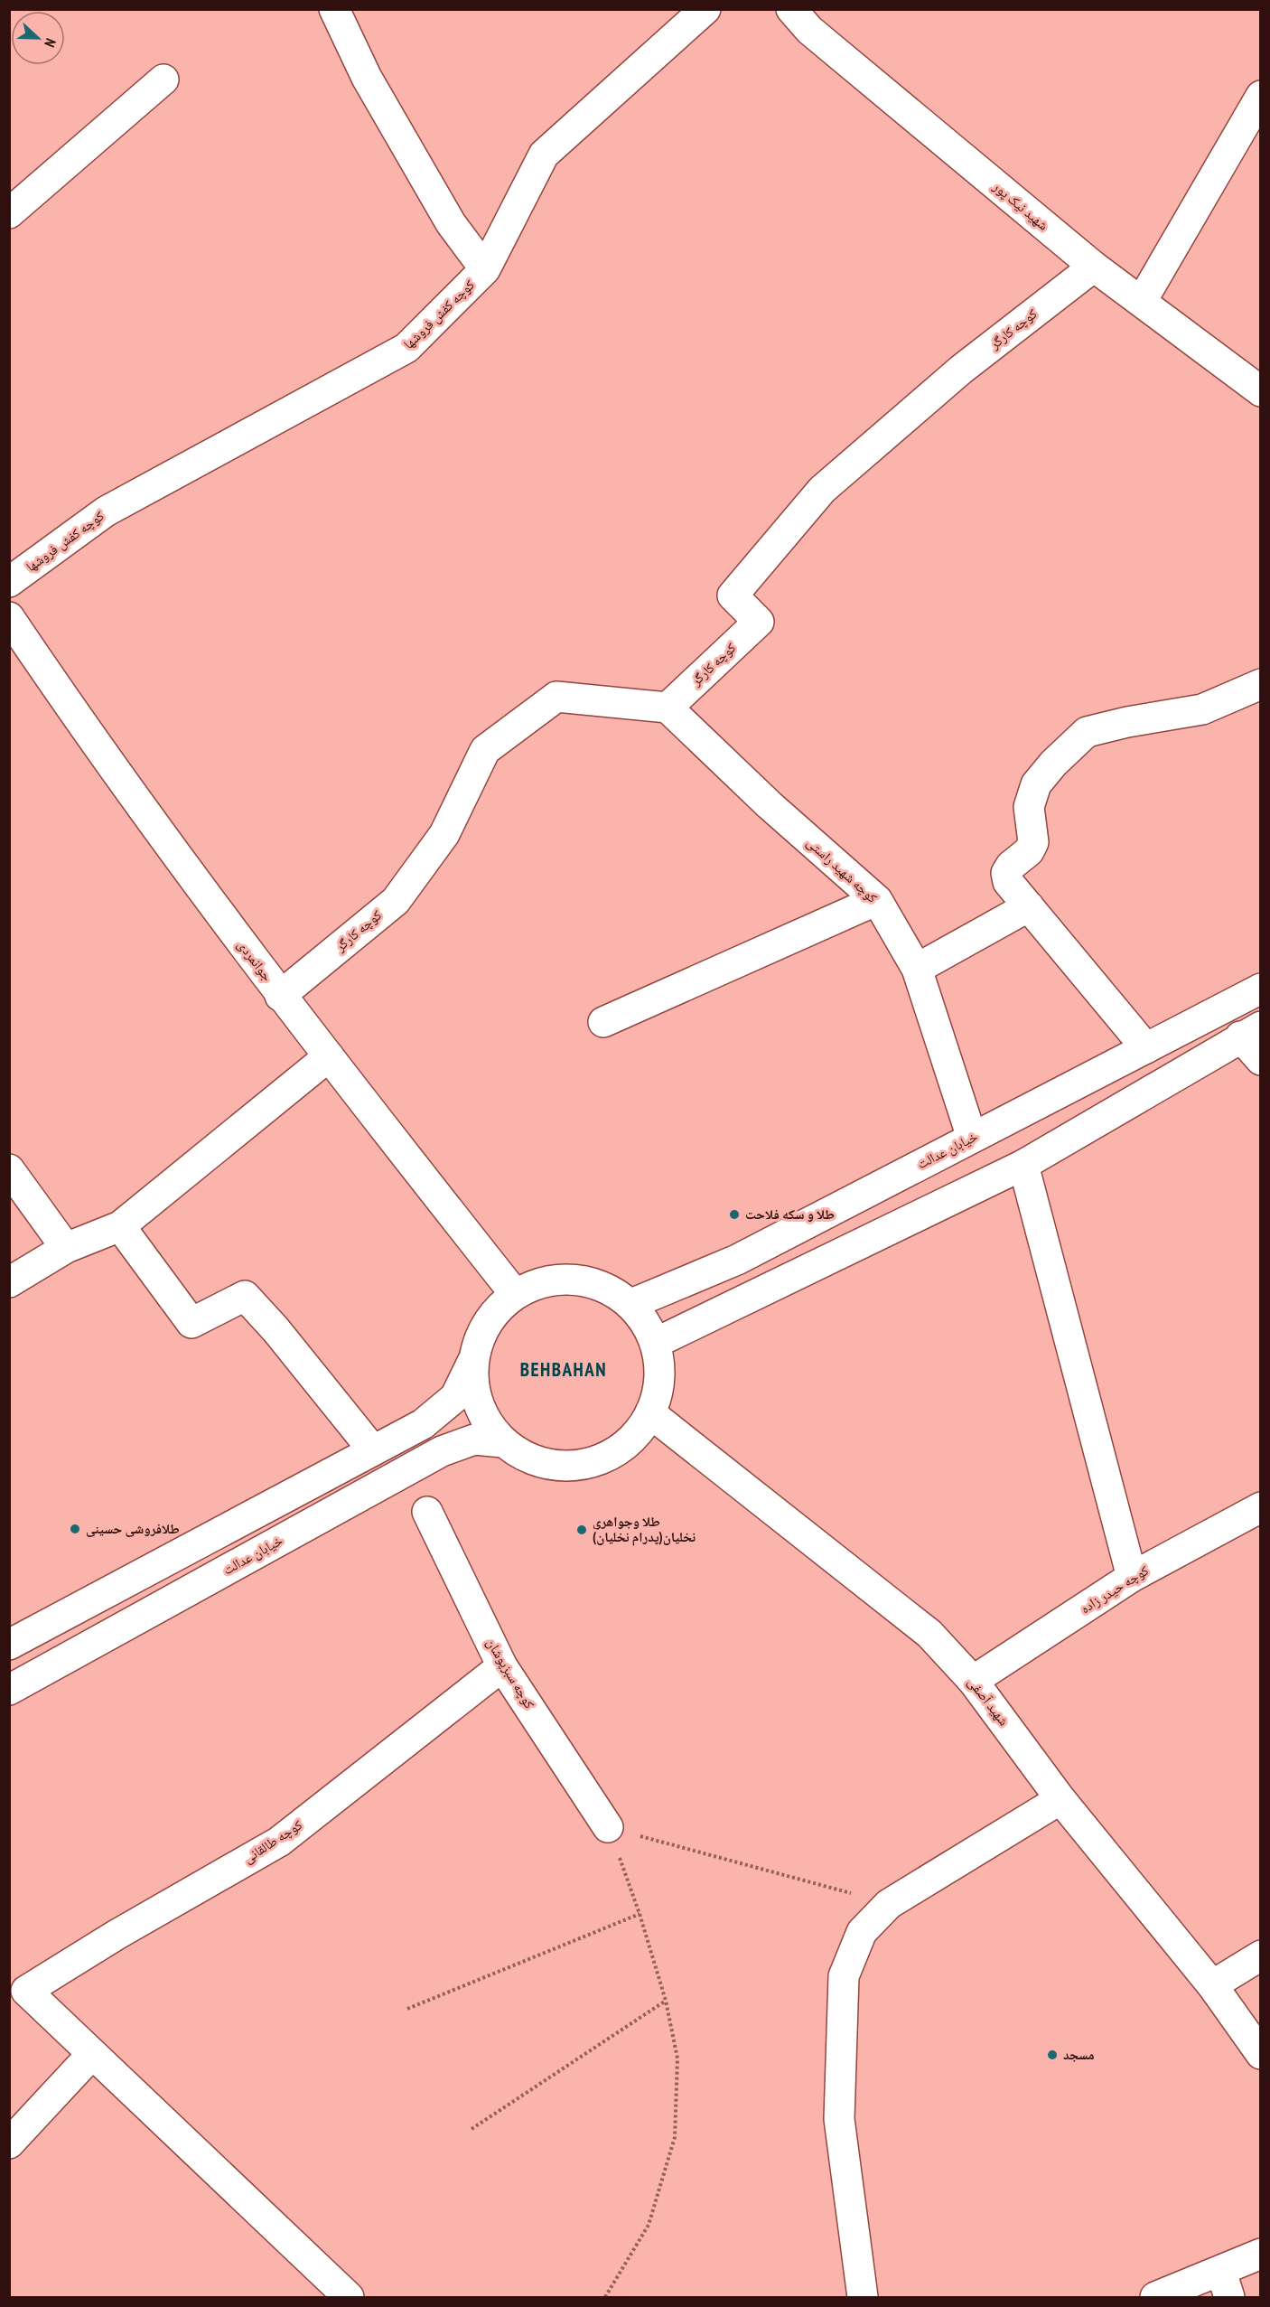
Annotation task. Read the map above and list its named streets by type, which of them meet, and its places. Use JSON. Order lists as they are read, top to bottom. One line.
{"streets":{"street":["شهید نیک پور","کوچه کفش فروشها","کوچه کارگر","کوچه شهید راستی","جوانمردی","خیابان عدالت","کوچه حیدر زاده","کوچه سبزپوشان","شهید آصفی","کوچه طالقانی"]},"crossings":[["شهید نیک پور","کوچه کارگر"],["کوچه کارگر","کوچه شهید راستی"],["کوچه کارگر","جوانمردی"],["کوچه شهید راستی","خیابان عدالت"],["جوانمردی","خیابان عدالت"],["جوانمردی","شهید آصفی"],["خیابان عدالت","شهید آصفی"],["کوچه حیدر زاده","شهید آصفی"],["کوچه سبزپوشان","کوچه طالقانی"]],"districts":["BEHBAHAN"],"places":["طلا و سکه فلاحت","طلافروشی حسینی","طلا وجواهری نخلیان(پدرام نخلیان)","مسجد"],"north":"right"}
